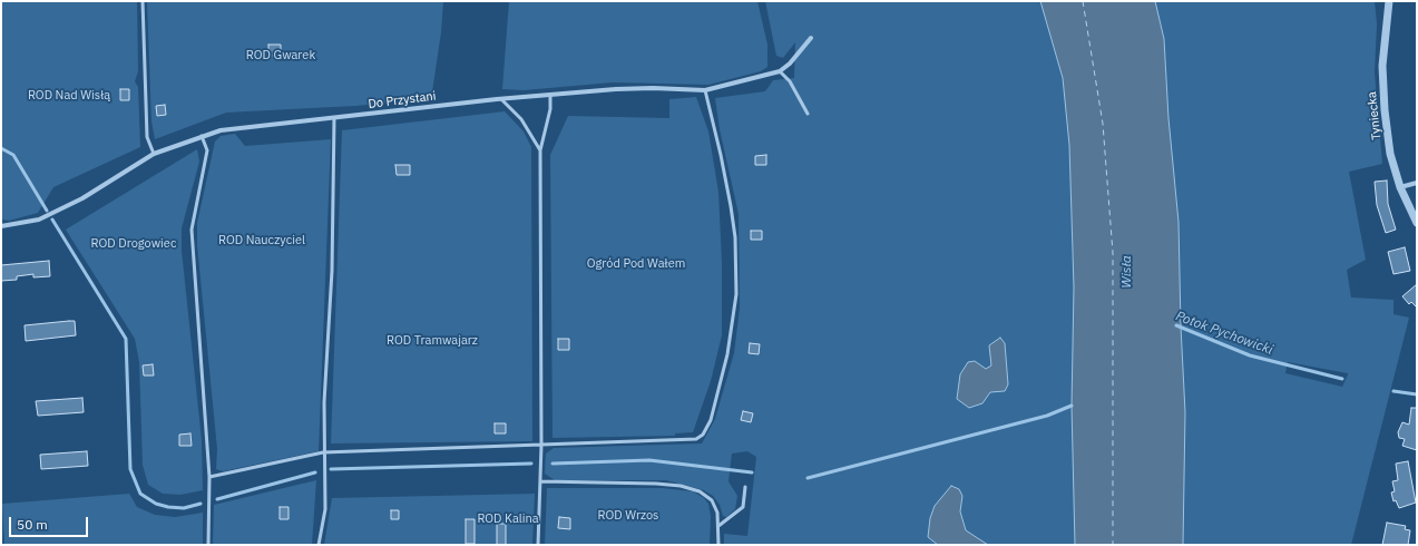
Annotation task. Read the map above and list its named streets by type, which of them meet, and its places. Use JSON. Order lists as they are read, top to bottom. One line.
{"streets":{"street":["Do Przystani","Tyniecka"]},"water":["Wisła","Potok Pychowicki"],"parks":["ROD Gwarek","ROD Nad Wisłą","ROD Nauczyciel","ROD Drogowiec","Ogród Pod Wałem","ROD Tramwajarz","ROD Wrzos","ROD Kalina"],"scale_bar":"50 m"}
